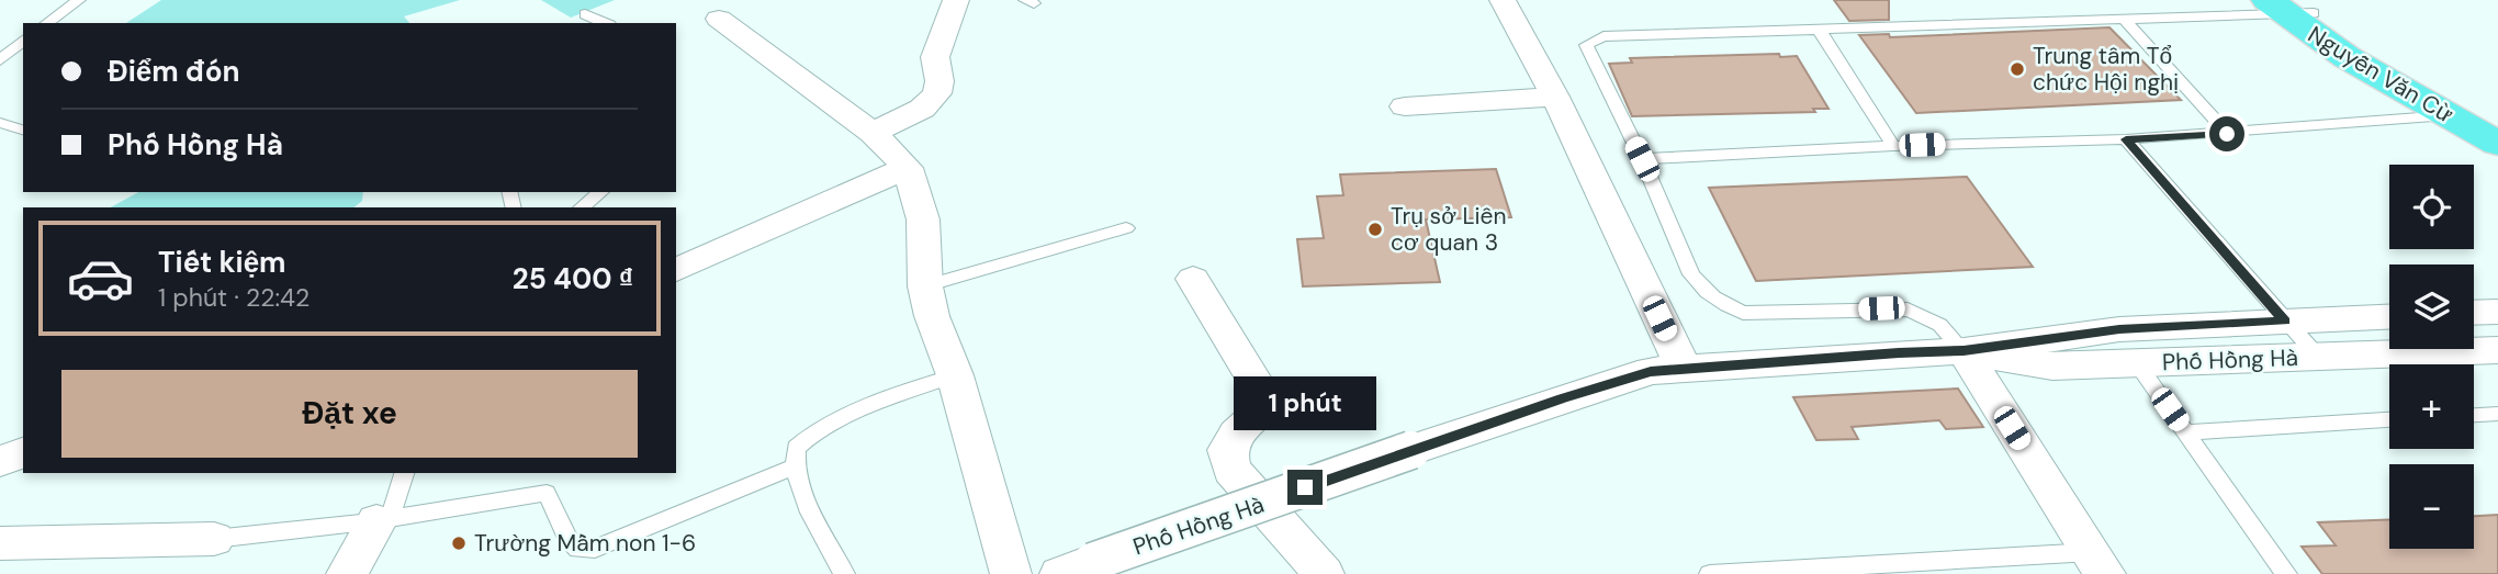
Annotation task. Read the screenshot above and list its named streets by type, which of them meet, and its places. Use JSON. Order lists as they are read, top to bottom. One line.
{"streets":{"main road":["Nguyễn Văn Cừ"],"street":["Phố Hồng Hà"]},"places":["Trung tâm Tổ chức Hội nghị","Trụ sở Liên cơ quan 3","Trường Mầm non 1-6"],"page":{"banner":["Điểm đón","Phố Hồng Hà"],"map_buttons":["+","−"],"list":[{"name":"Tiết kiệm","note":"1 phút · 22:42","value":"25 400 ₫"}],"buttons":"Đặt xe","bubble":"1 phút"}}
